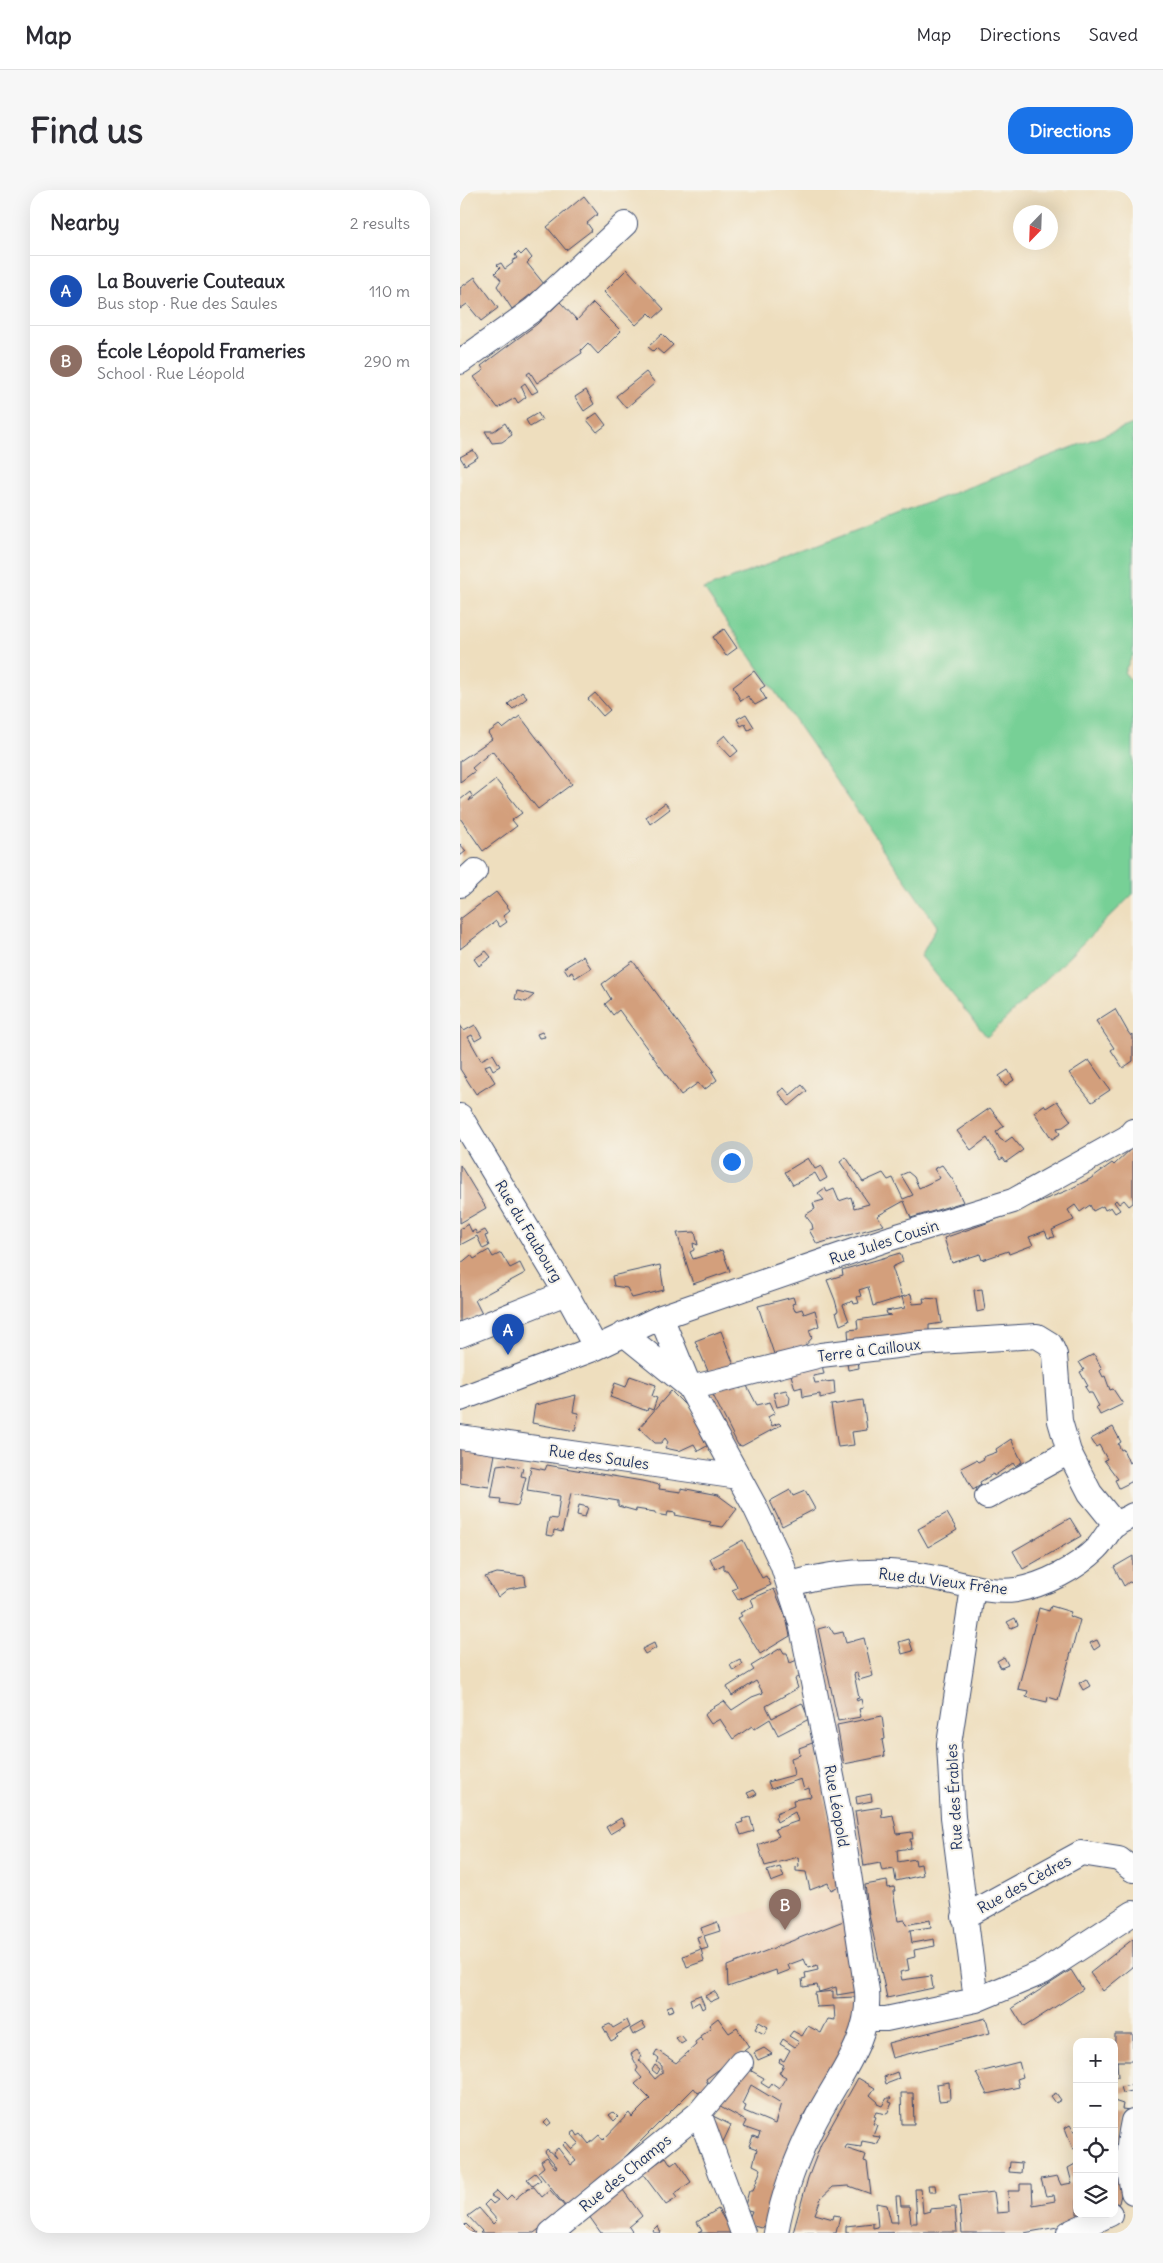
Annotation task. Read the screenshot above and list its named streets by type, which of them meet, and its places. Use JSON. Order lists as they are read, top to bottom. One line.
{"streets":{"street":["Rue du Faubourg","Rue Jules Cousin","Terre à Cailloux","Rue des Saules","Rue du Vieux Frêne","Rue des Érables","Rue Léopold","Rue des Cèdres","Rue des Champs"]},"crossings":[["Rue Jules Cousin","Rue Léopold"],["Terre à Cailloux","Rue Léopold"],["Rue des Saules","Rue Léopold"],["Rue du Vieux Frêne","Rue des Érables"],["Rue du Vieux Frêne","Rue Léopold"],["Rue des Érables","Rue des Cèdres"]],"north":"bottom left","page":{"header":"Map","nav":["Map","Directions","Saved"],"buttons":"Directions","title":"Find us","heading":["Nearby","2 results"],"list":[{"mark":"A","name":"La Bouverie Couteaux","note":"Bus stop · Rue des Saules","value":"110 m"},{"mark":"B","name":"École Léopold Frameries","note":"School · Rue Léopold","value":"290 m"}],"pins":["A","B"],"map_buttons":["+","−"]}}
